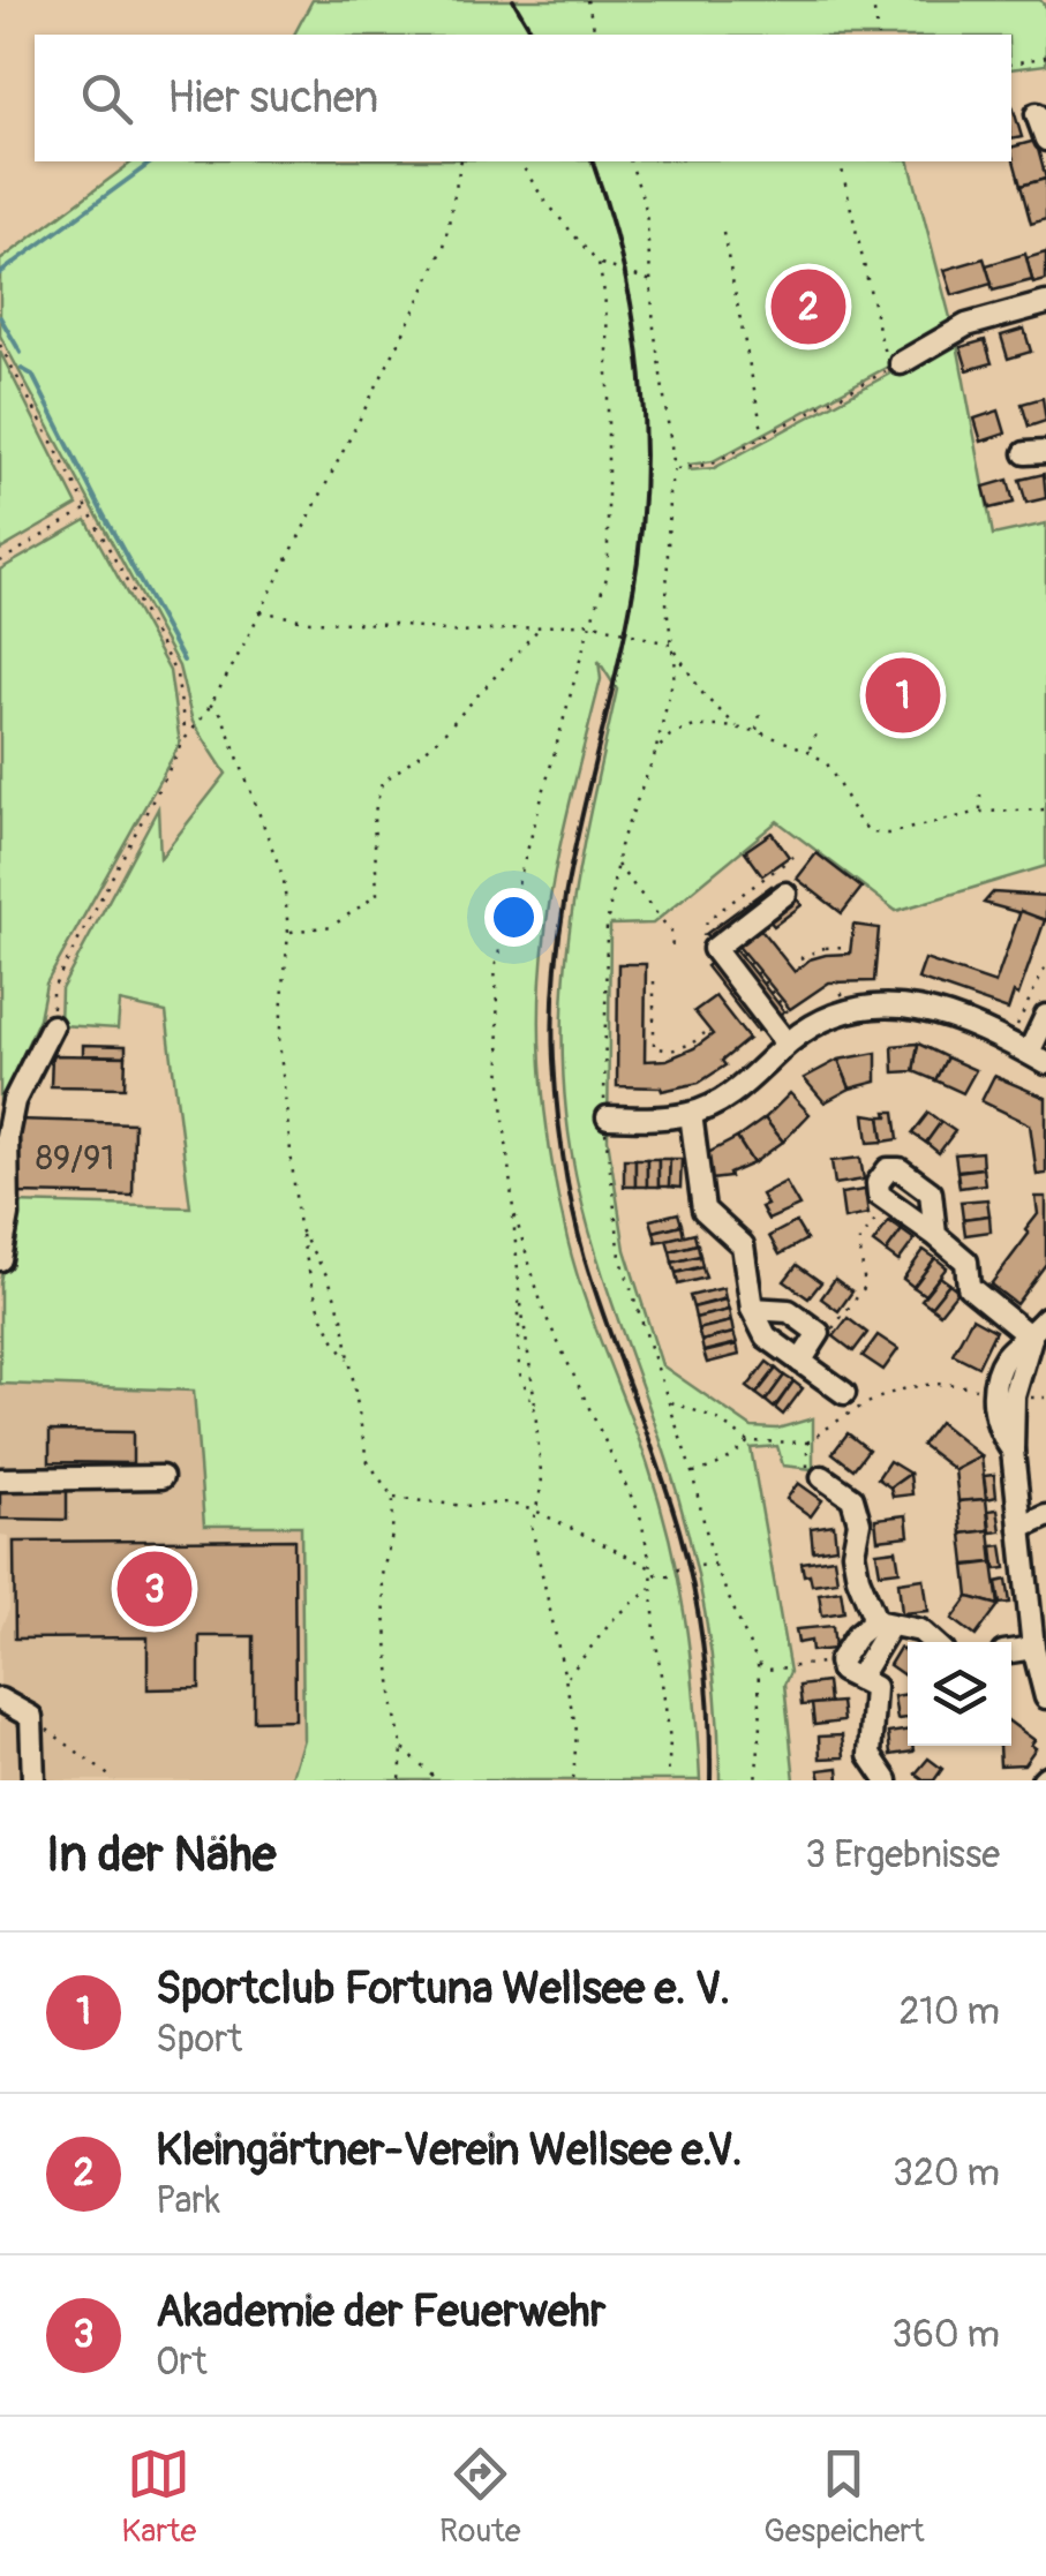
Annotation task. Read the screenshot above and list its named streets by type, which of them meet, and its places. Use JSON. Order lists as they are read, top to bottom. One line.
{"house_numbers":["89/91"],"page":{"search":"Hier suchen","pins":["2","1","3"],"heading":["In der Nähe","3 Ergebnisse"],"list":[{"mark":"1","name":"Sportclub Fortuna Wellsee e. V.","note":"Sport","value":"210 m"},{"mark":"2","name":"Kleingärtner-Verein Wellsee e.V.","note":"Park","value":"320 m"},{"mark":"3","name":"Akademie der Feuerwehr","note":"Ort","value":"360 m"}],"nav":["Karte","Route","Gespeichert"]}}
